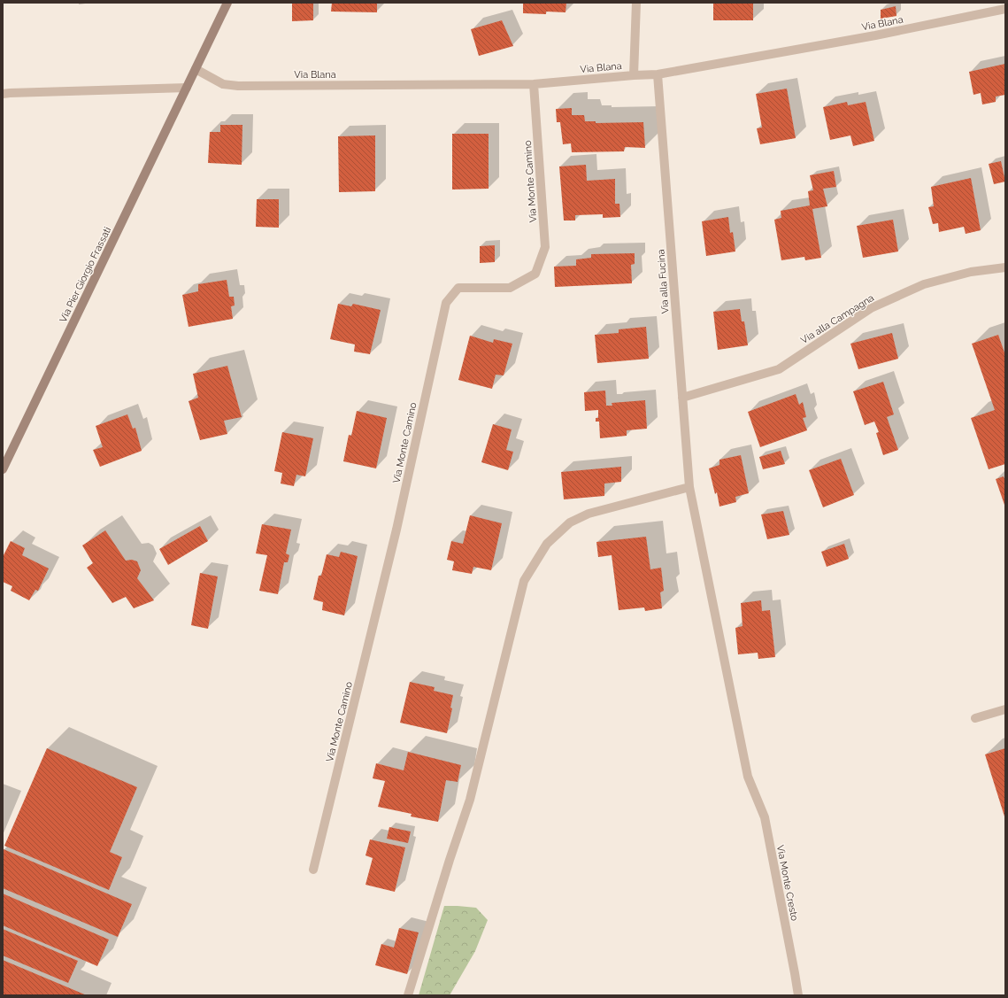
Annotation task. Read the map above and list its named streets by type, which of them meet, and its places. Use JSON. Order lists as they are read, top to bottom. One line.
{"streets":{"street":["Via Blana","Via Monte Camino","Via Pier Giorgio Frassati","Via alla Fucina","Via alla Campagna","Via Monte Cresto"]},"crossings":[["Via Blana","Via Monte Camino"],["Via Blana","Via Pier Giorgio Frassati"],["Via Blana","Via alla Fucina"],["Via alla Fucina","Via alla Campagna"],["Via alla Fucina","Via Monte Cresto"]]}
